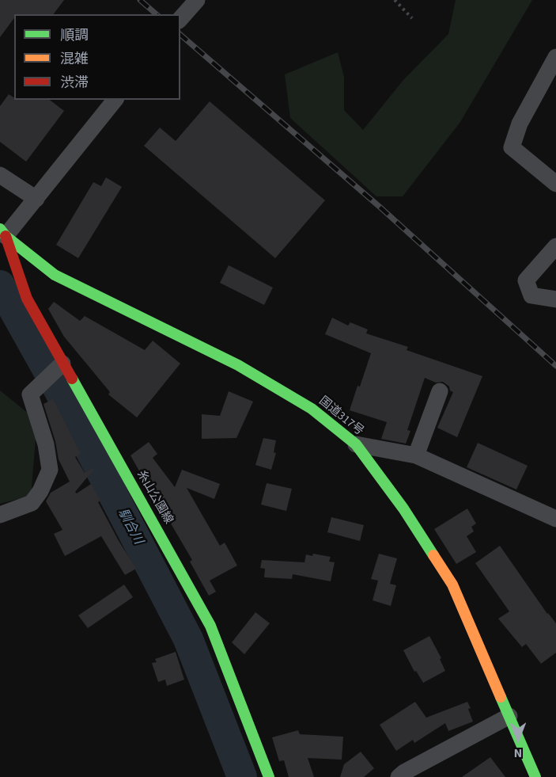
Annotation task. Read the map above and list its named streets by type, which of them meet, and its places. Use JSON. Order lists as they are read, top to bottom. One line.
{"streets":{"main road":["国道317号","糸山公園線"]},"crossings":[["国道317号","糸山公園線"]],"water":["馴合川"],"legend":["順調","混雑","渋滞"],"north":"bottom"}
